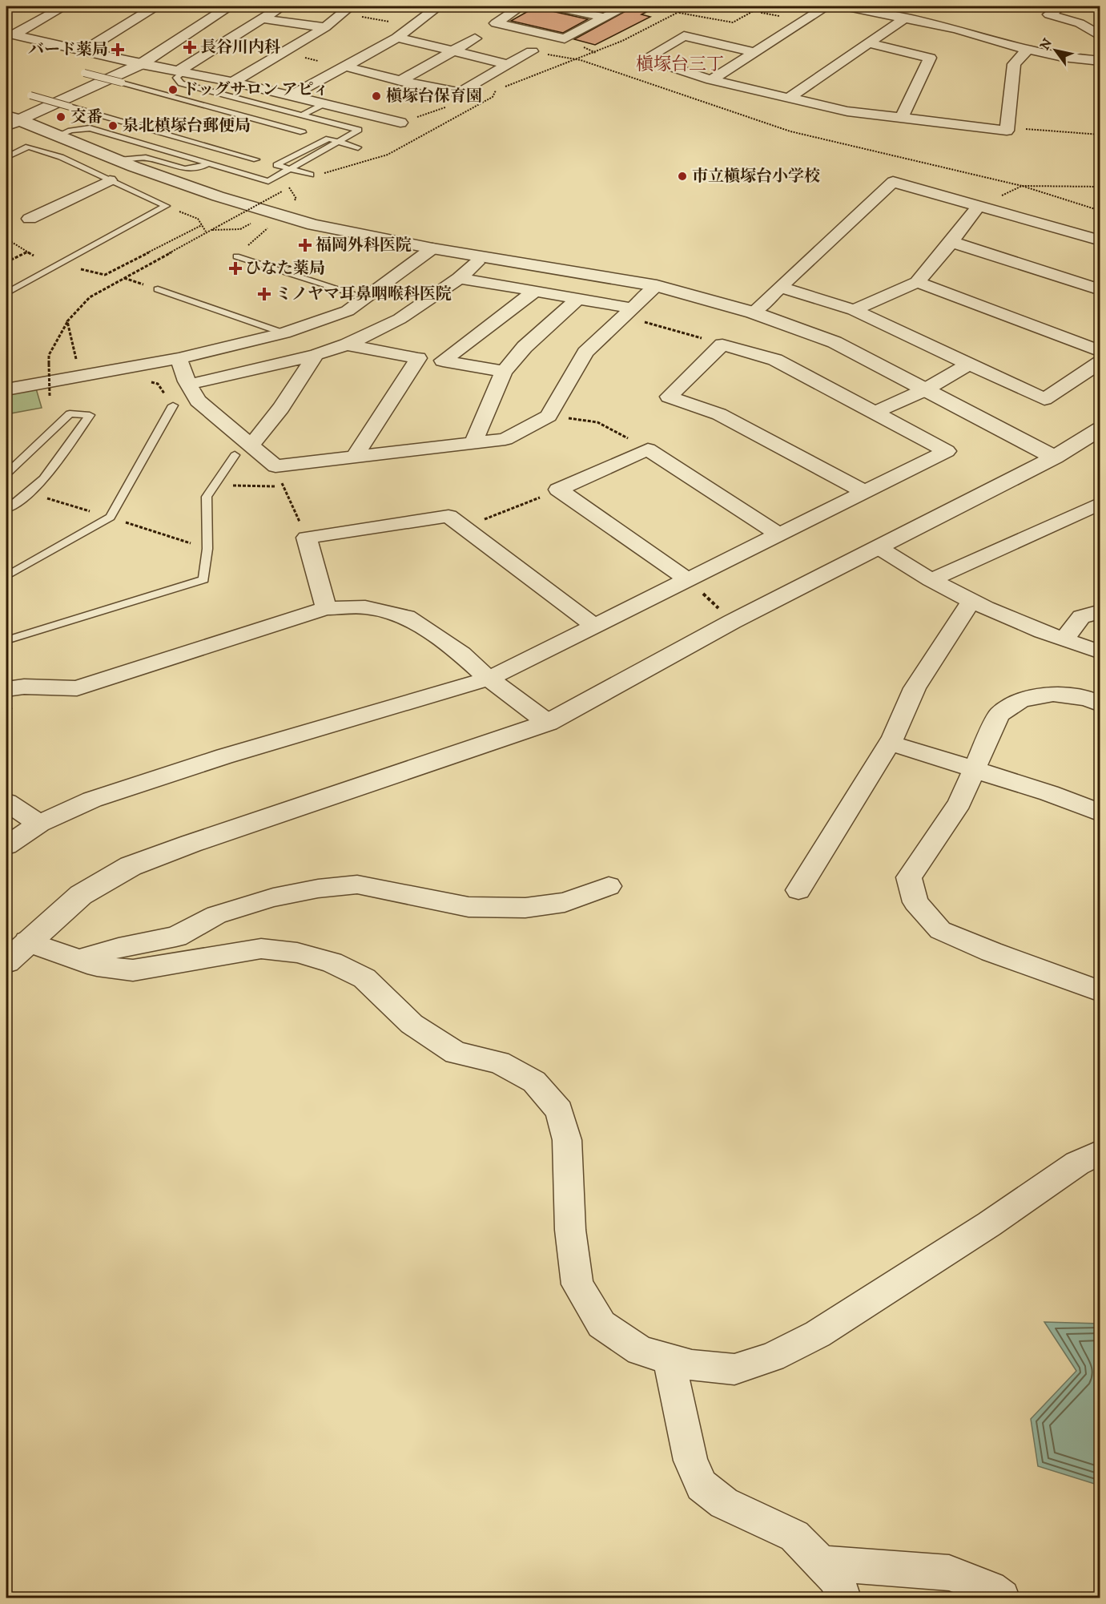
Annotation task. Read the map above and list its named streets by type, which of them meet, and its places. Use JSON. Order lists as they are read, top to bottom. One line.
{"districts":["槇塚台三丁"],"places":{"health":["長谷川内科","バード薬局","福岡外科医院","ひなた薬局","ミノヤマ耳鼻咽喉科医院"],"other":["ドッグサロン アピィ","槇塚台保育園","交番","泉北槙塚台郵便局","市立槇塚台小学校"]},"north":"top left"}
